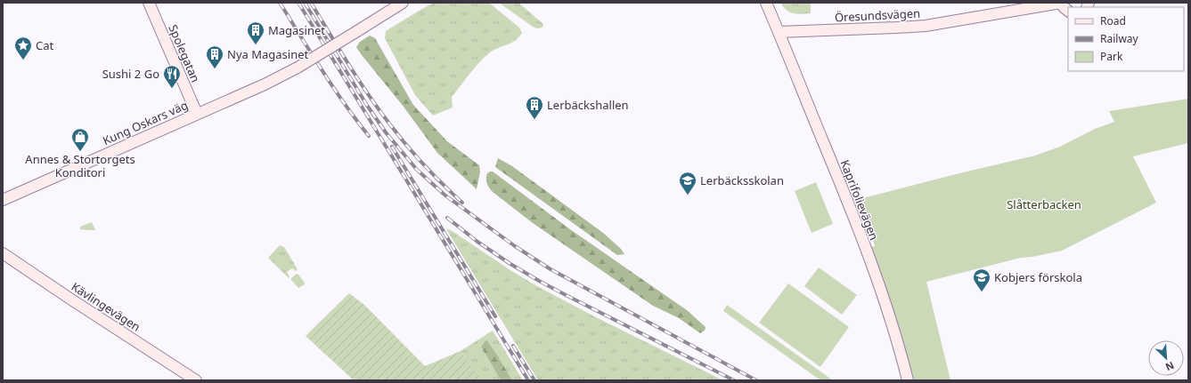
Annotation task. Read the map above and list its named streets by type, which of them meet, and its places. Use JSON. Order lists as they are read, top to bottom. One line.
{"streets":{"main road":["Öresundsvägen","Spolegatan","Kung Oskars väg","Kaprifolievägen","Kävlingevägen"]},"crossings":[["Öresundsvägen","Kaprifolievägen"],["Spolegatan","Kung Oskars väg"]],"parks":["Slåtterbacken"],"places":{"building":["Magasinet","Nya Magasinet","Lerbäckshallen"],"place":["Cat"],"restaurant":["Sushi 2 Go"],"shop":["Annes & Stortorgets Konditori"],"school or university":["Lerbäcksskolan","Kobjers förskola"]},"legend":["Road","Railway","Park"],"north":"bottom right"}
